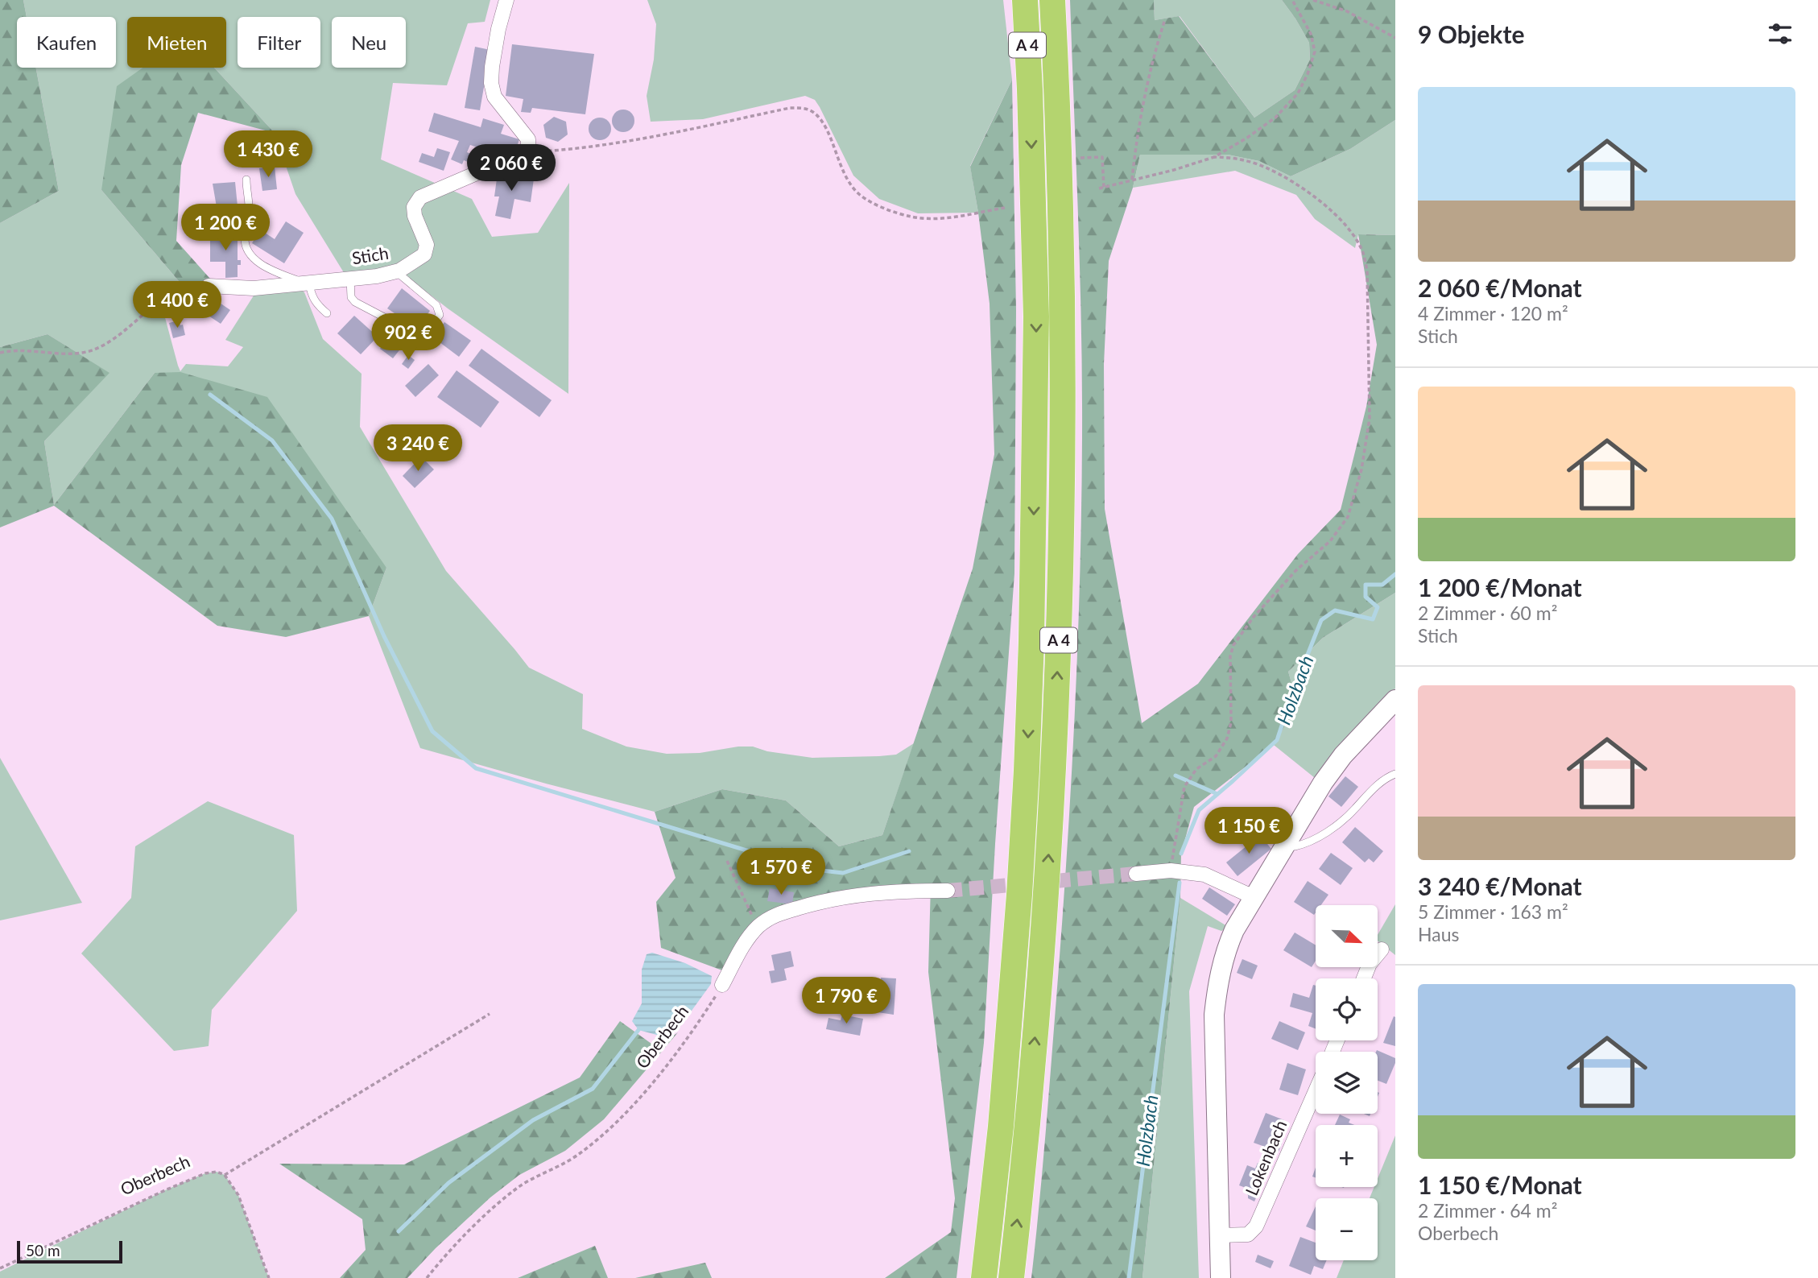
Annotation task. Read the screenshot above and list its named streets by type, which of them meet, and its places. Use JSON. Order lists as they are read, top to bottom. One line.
{"streets":{"highway":["A 4"],"street":["Stich","Lokenbach"],"path":["Oberbech"]},"water":["Holzbach"],"scale_bar":"50 m","north":"bottom right","page":{"heading":"9 Objekte","chip":["Kaufen","Mieten","Filter","Neu"],"list":[{"name":"2 060 €/Monat","note":"4 Zimmer · 120 m² · Stich"},{"name":"1 200 €/Monat","note":"2 Zimmer · 60 m² · Stich"},{"name":"3 240 €/Monat","note":"5 Zimmer · 163 m² · Haus"},{"name":"1 150 €/Monat","note":"2 Zimmer · 64 m² · Oberbech"}],"price":["1 430 €","2 060 €","1 200 €","1 400 €","902 €","3 240 €","1 150 €","1 570 €","1 790 €"],"map_buttons":["+","−"],"scale":"50 m"}}
